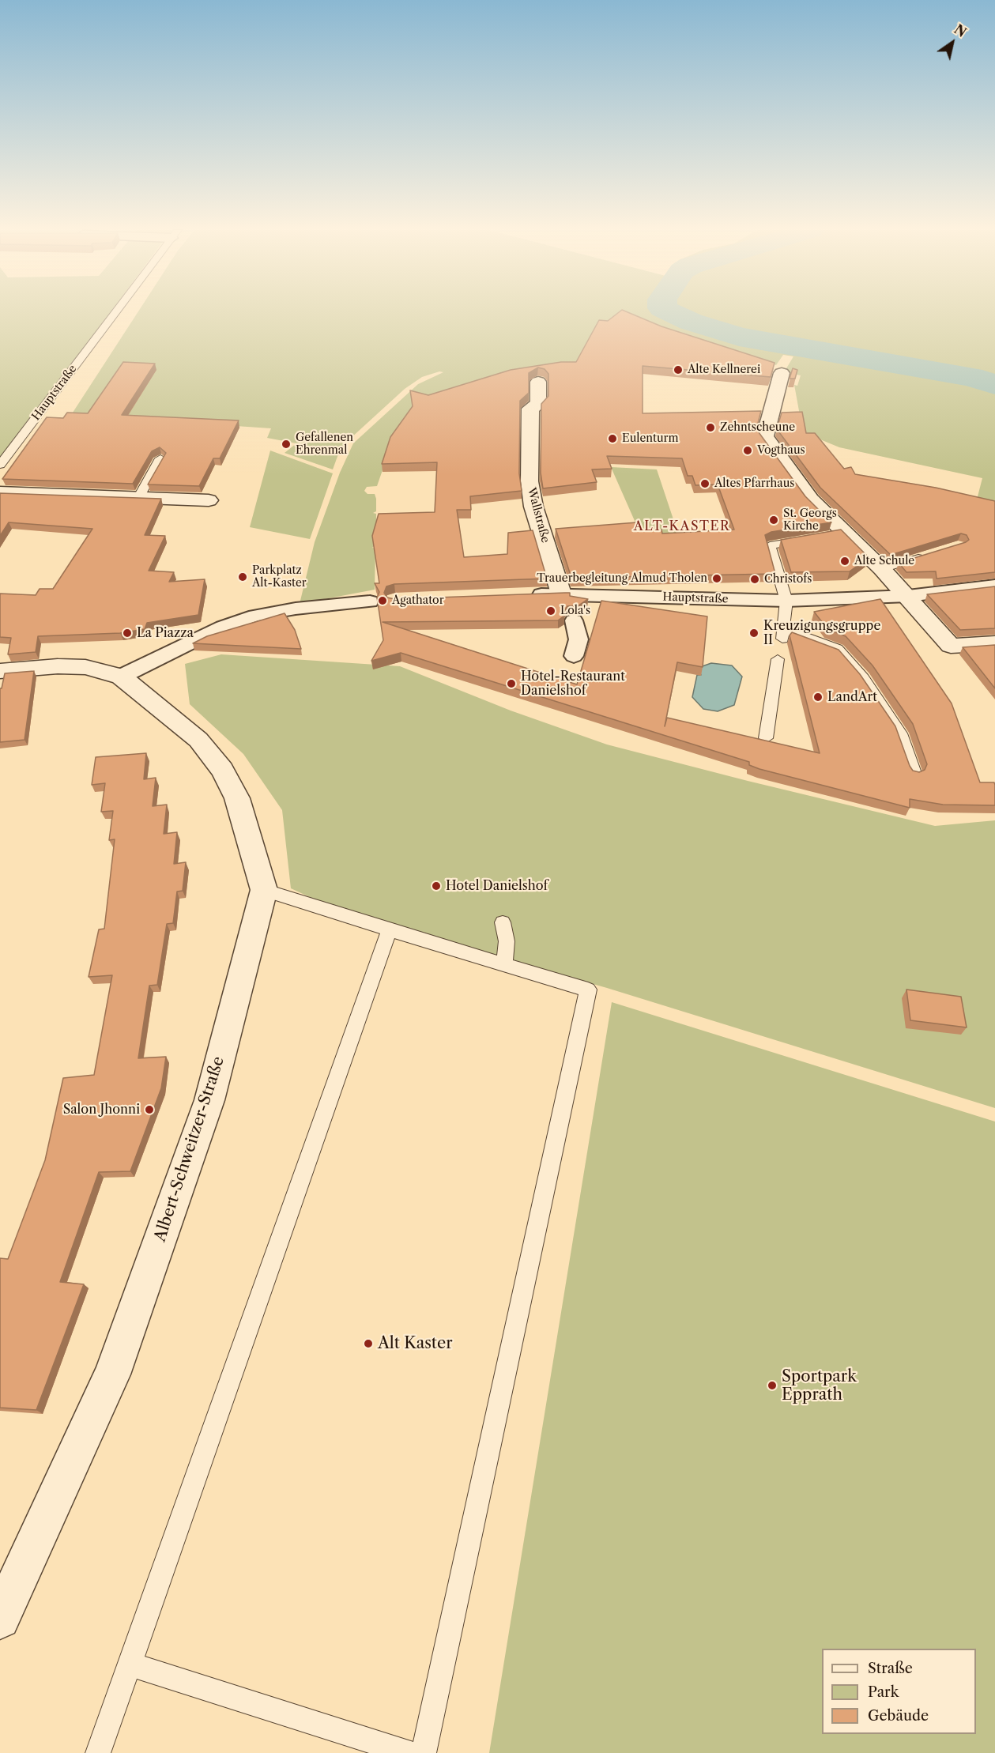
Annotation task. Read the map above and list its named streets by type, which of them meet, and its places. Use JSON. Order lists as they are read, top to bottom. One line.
{"streets":{"street":["Hauptstraße","Wallstraße","Albert-Schweitzer-Straße"]},"crossings":[["Hauptstraße","Wallstraße"]],"districts":["ALT-KASTER"],"places":["Alte Kellnerei","Zehntscheune","Eulenturm","Gefallenen Ehrenmal","Vogthaus","Altes Pfarrhaus","St. Georgs Kirche","Alte Schule","Parkplatz Alt-Kaster","Trauerbegleitung Almud Tholen","Christofs","Agathator","Lola's","La Piazza","Kreuzigungsgruppe II","Hotel-Restaurant Danielshof","LandArt","Hotel Danielshof","Salon Jhonni","Alt Kaster","Sportpark Epprath"],"legend":["Straße","Park","Gebäude"],"north":"top right"}
